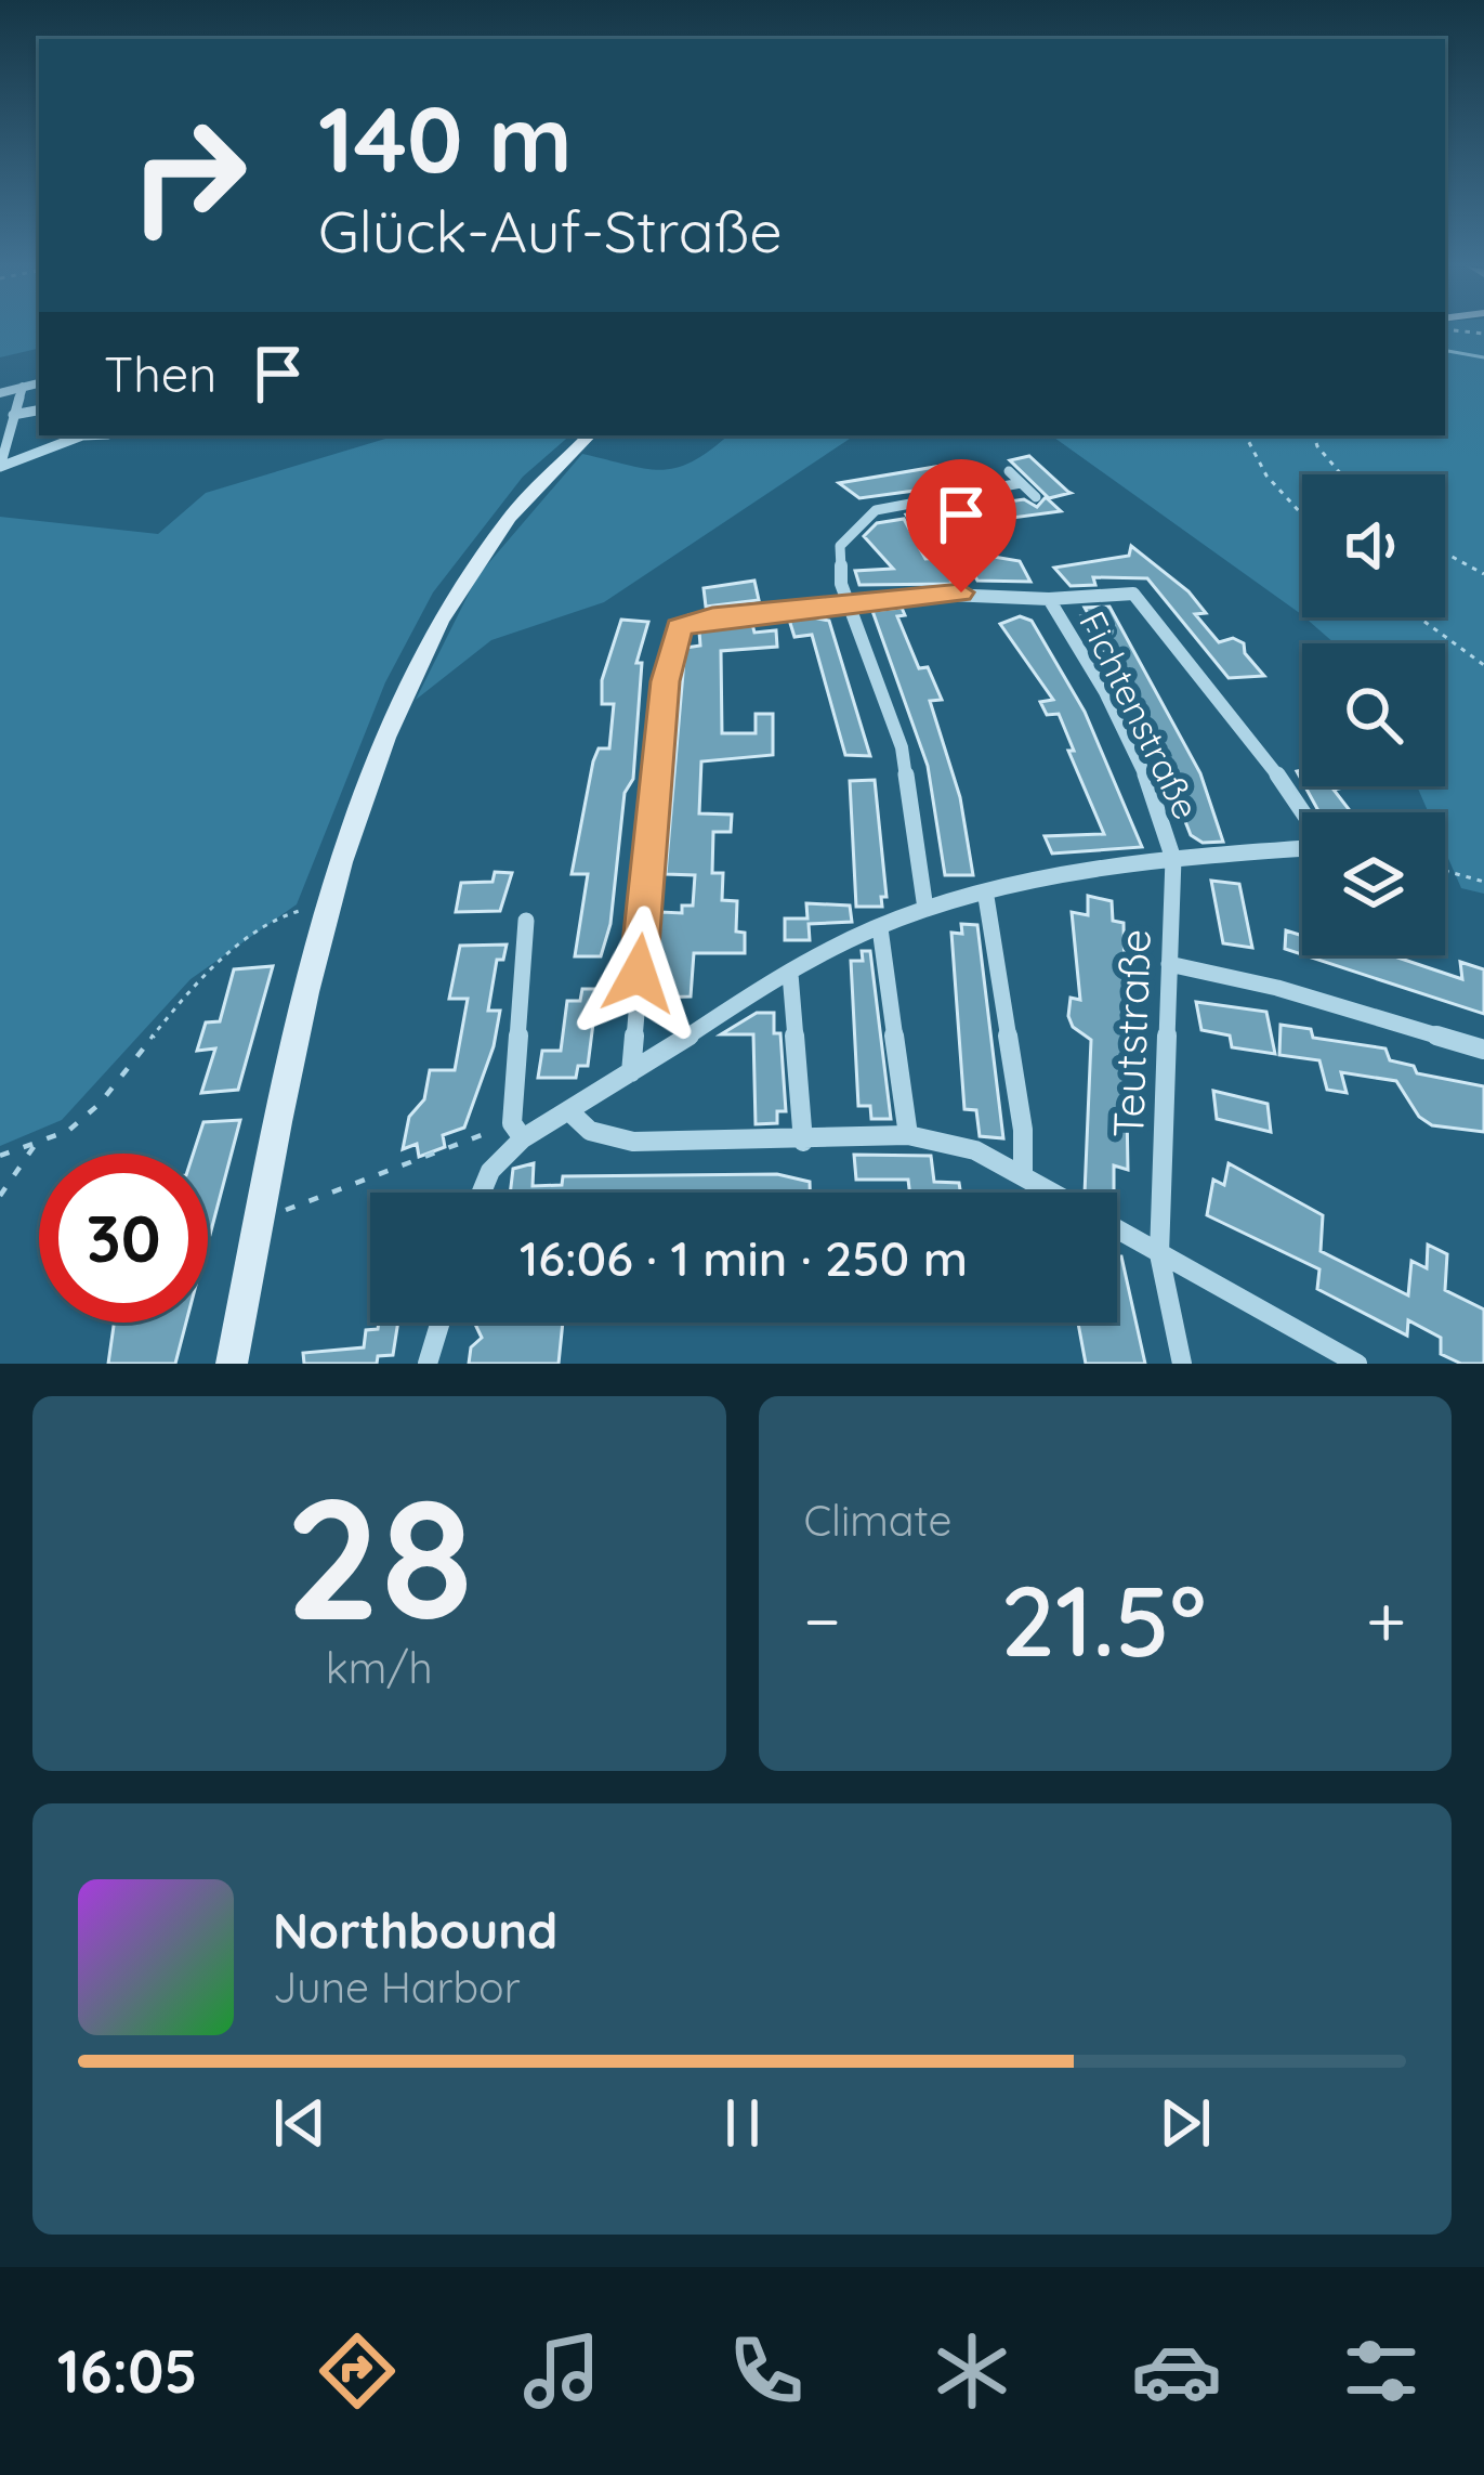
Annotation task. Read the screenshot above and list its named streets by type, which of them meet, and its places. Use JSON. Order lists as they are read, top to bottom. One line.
{"streets":{"street":["Fichtenstraße","Teutstraße"]},"crossings":[["Fichtenstraße","Teutstraße"]],"page":{"turn":["140 m","Glück-Auf-Straße"],"then":"Then","limit":"30","trip":"16:06 · 1 min · 250 m","tile":[["28","km/h"],"Climate"],"heat":["−","21.5°","+"],"song":["Northbound","June Harbor"],"tabs":"16:05"}}
